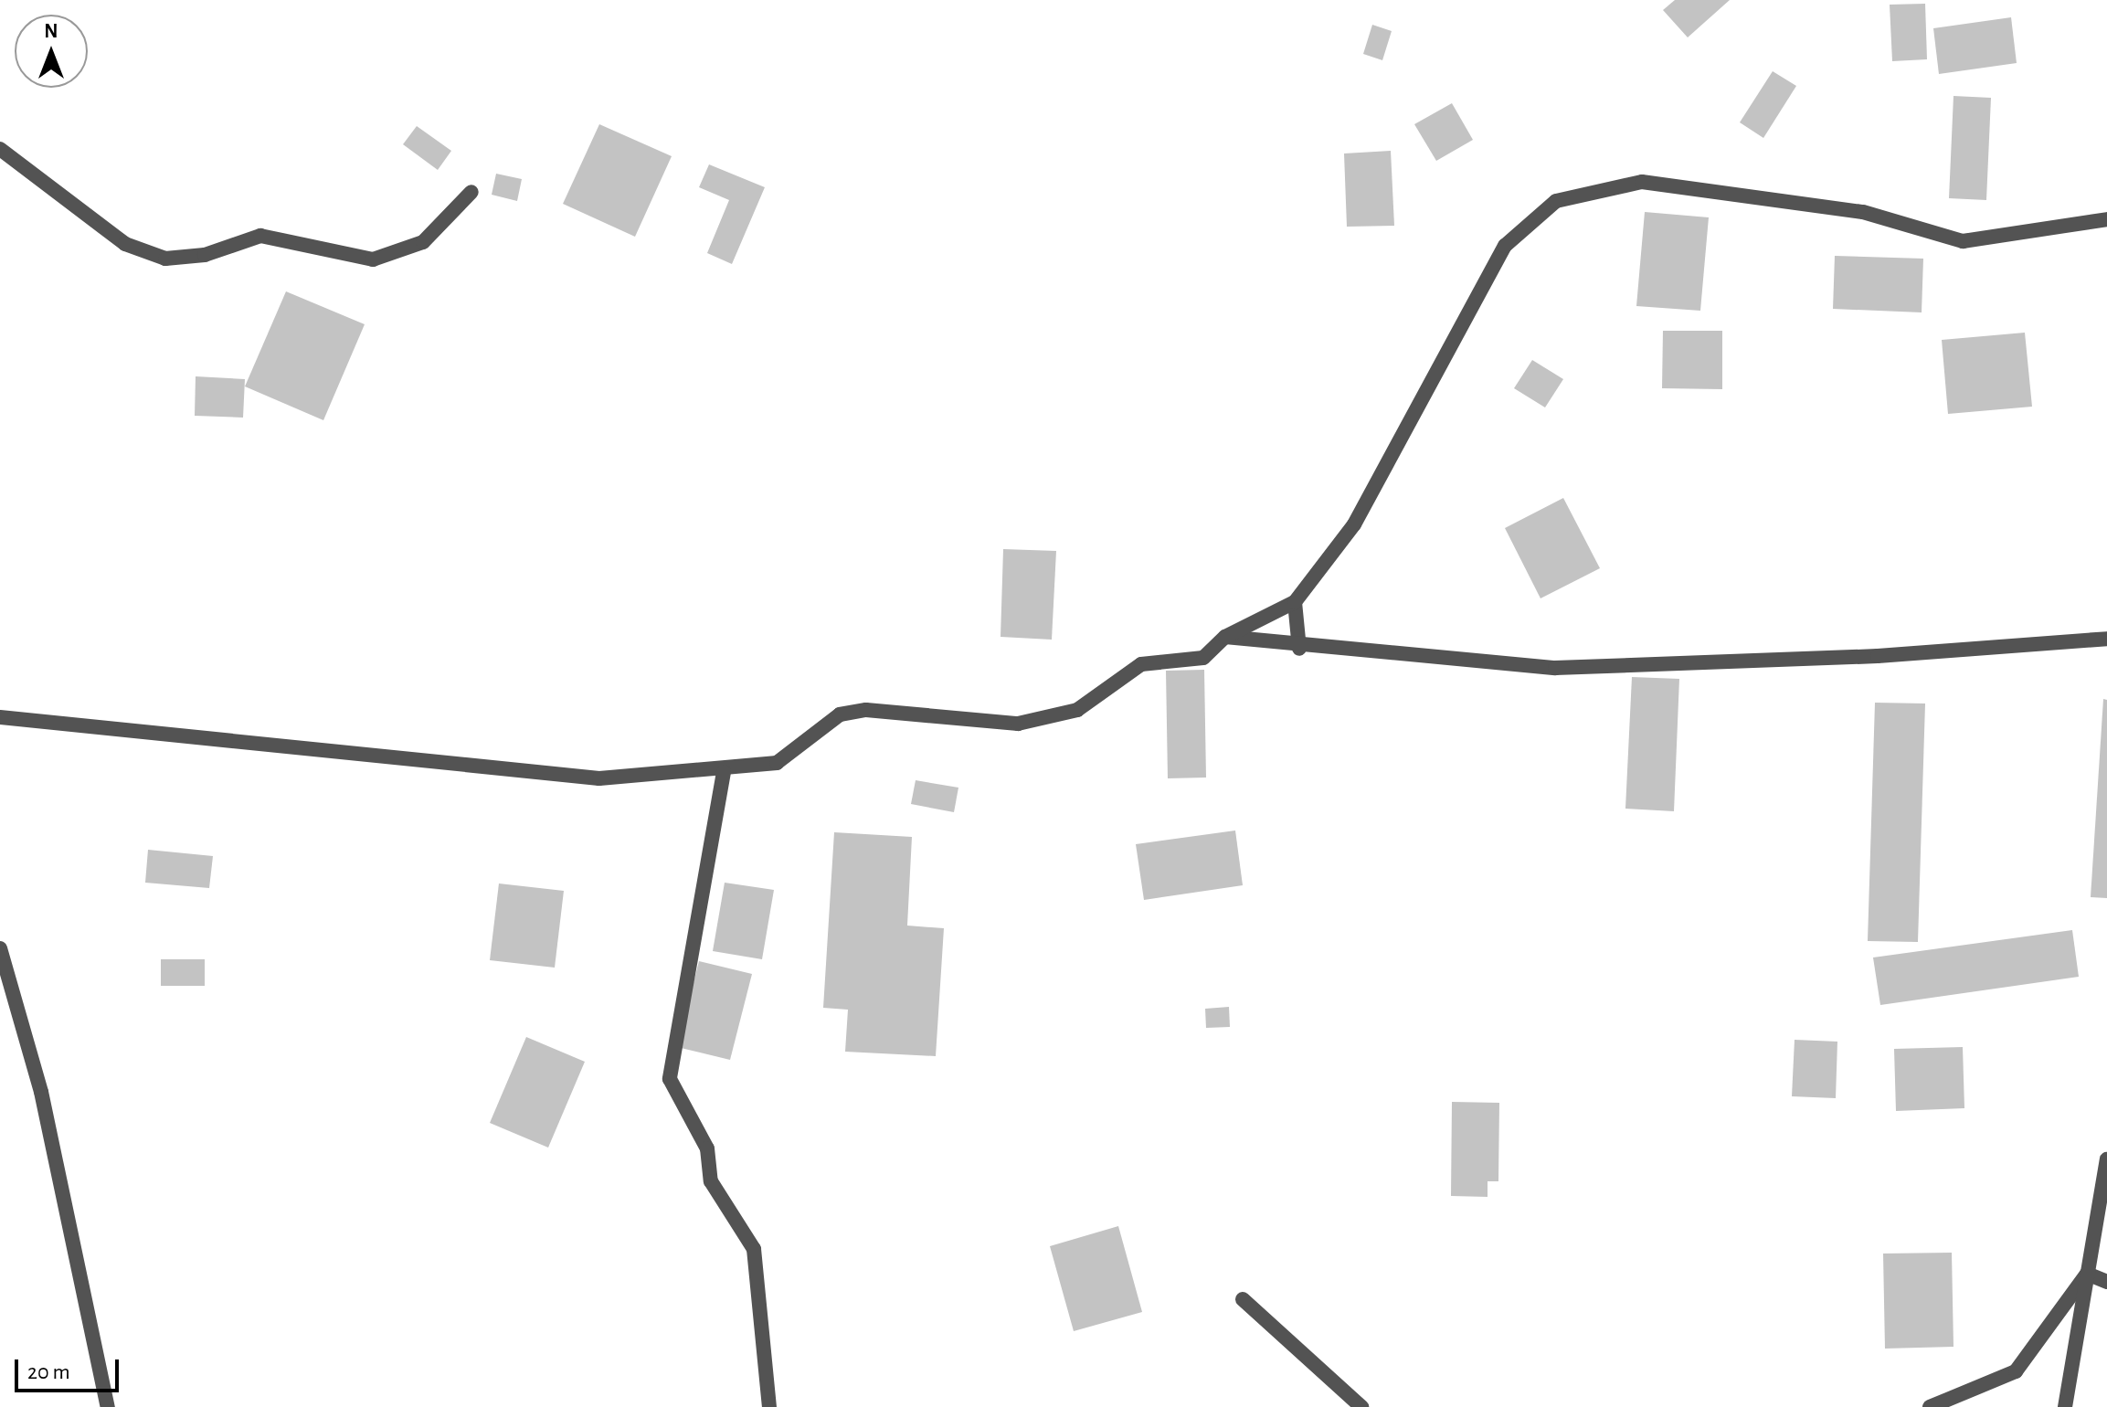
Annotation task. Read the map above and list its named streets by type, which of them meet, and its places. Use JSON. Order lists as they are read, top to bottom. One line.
{"scale_bar":"20 m","north":"top"}
